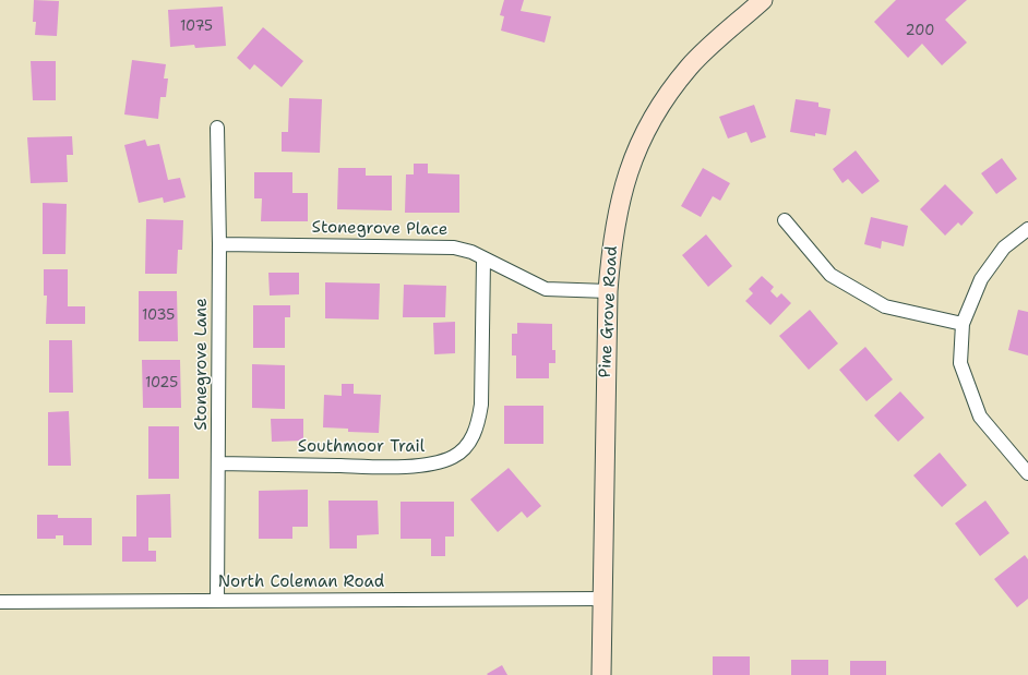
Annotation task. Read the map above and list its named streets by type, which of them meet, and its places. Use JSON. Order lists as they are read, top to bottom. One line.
{"streets":{"main road":["Pine Grove Road"],"street":["Stonegrove Place","Stonegrove Lane","Southmoor Trail","North Coleman Road"]},"crossings":[["Stonegrove Place","Pine Grove Road"],["Stonegrove Place","Stonegrove Lane"],["Stonegrove Place","Southmoor Trail"],["Pine Grove Road","North Coleman Road"],["Stonegrove Lane","Southmoor Trail"],["Stonegrove Lane","North Coleman Road"]],"house_numbers":["1075","200","1035","1025"]}
